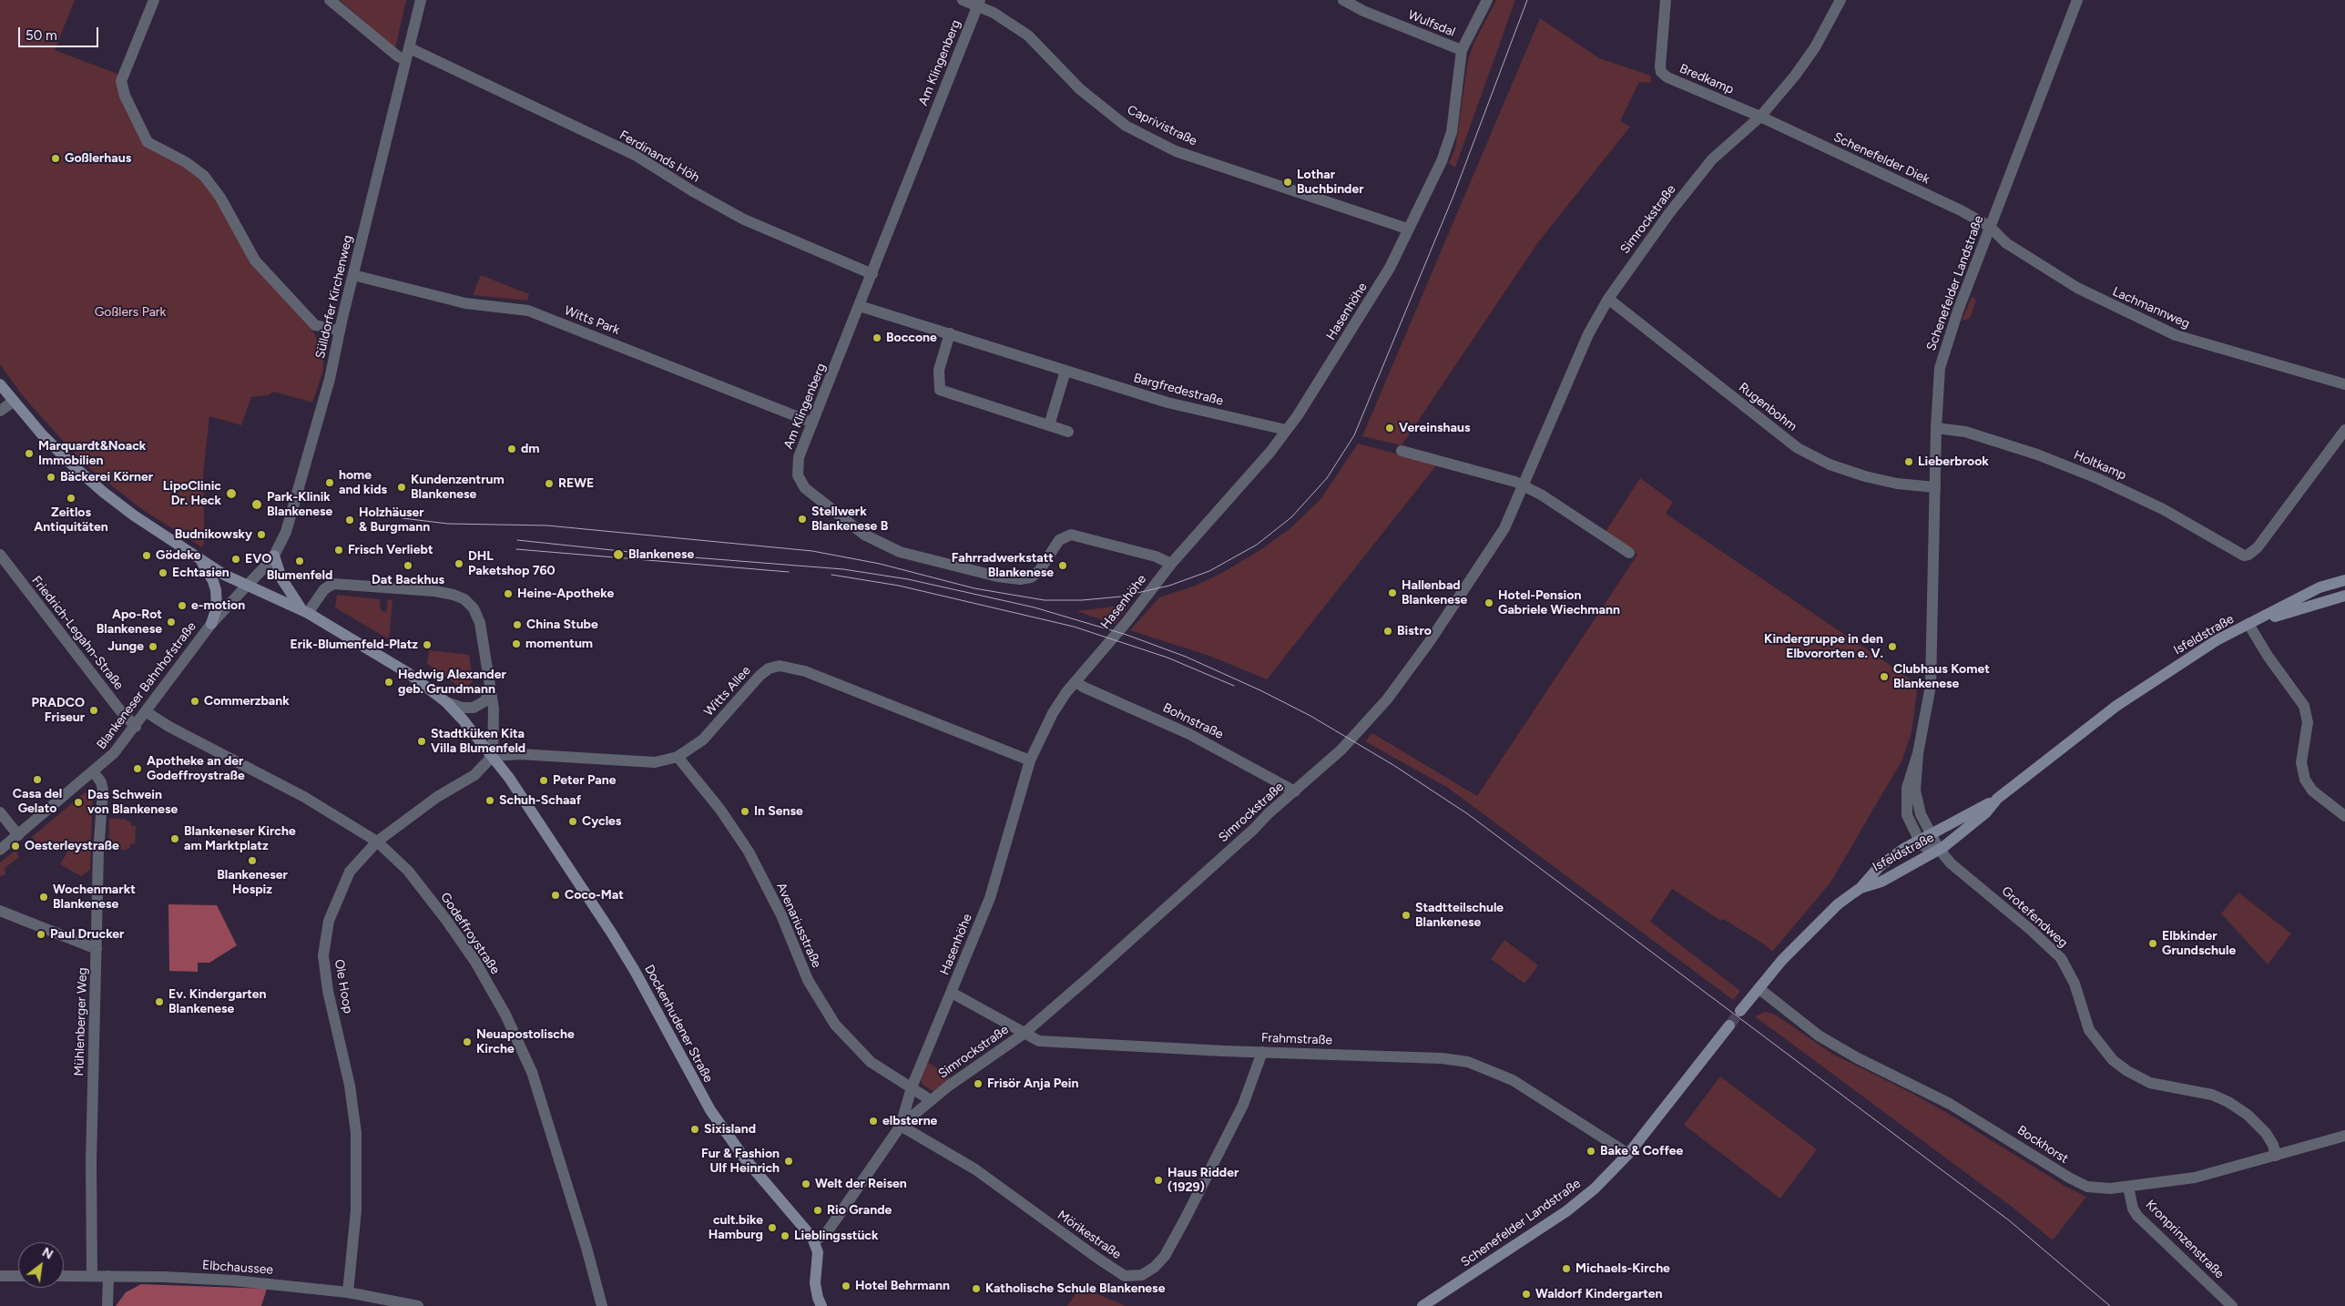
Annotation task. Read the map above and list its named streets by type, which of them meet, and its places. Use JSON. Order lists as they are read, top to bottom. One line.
{"streets":{"main road":["Schenefelder Landstraße","Isfeldstraße","Dockenhudener Straße"],"street":["Wulfsdal","Am Klingenberg","Bredkamp","Caprivistraße","Ferdinands Höh","Schenefelder Diek","Simrockstraße","Sülldorfer Kirchenweg","Lachmannweg","Hasenhöhe","Witts Park","Bargfredestraße","Rugenbohm","Holtkamp","Friedrich-Legahn-Straße","Blankeneser Bahnhofstraße","Witts Allee","Bohnstraße","Grotefendweg","Avenariusstraße","Godeffroystraße","Ole Hoop","Mühlenberger Weg","Frahmstraße","Bockhorst","Mörikestraße","Kronprinzenstraße","Elbchaussee"]},"crossings":[["Wulfsdal","Hasenhöhe"],["Am Klingenberg","Caprivistraße"],["Am Klingenberg","Ferdinands Höh"],["Am Klingenberg","Hasenhöhe"],["Am Klingenberg","Witts Park"],["Am Klingenberg","Bargfredestraße"],["Bredkamp","Schenefelder Diek"],["Bredkamp","Simrockstraße"],["Caprivistraße","Hasenhöhe"],["Ferdinands Höh","Sülldorfer Kirchenweg"],["Schenefelder Diek","Simrockstraße"],["Schenefelder Diek","Schenefelder Landstraße"],["Schenefelder Diek","Lachmannweg"],["Simrockstraße","Hasenhöhe"],["Simrockstraße","Rugenbohm"],["Simrockstraße","Bohnstraße"],["Simrockstraße","Frahmstraße"],["Simrockstraße","Mörikestraße"],["Schenefelder Landstraße","Lachmannweg"],["Schenefelder Landstraße","Rugenbohm"],["Schenefelder Landstraße","Holtkamp"],["Schenefelder Landstraße","Isfeldstraße"],["Schenefelder Landstraße","Grotefendweg"],["Schenefelder Landstraße","Frahmstraße"],["Sülldorfer Kirchenweg","Witts Park"],["Sülldorfer Kirchenweg","Blankeneser Bahnhofstraße"],["Hasenhöhe","Bargfredestraße"],["Hasenhöhe","Witts Allee"],["Hasenhöhe","Bohnstraße"],["Hasenhöhe","Avenariusstraße"],["Hasenhöhe","Dockenhudener Straße"],["Hasenhöhe","Frahmstraße"],["Hasenhöhe","Mörikestraße"],["Friedrich-Legahn-Straße","Blankeneser Bahnhofstraße"],["Isfeldstraße","Grotefendweg"],["Blankeneser Bahnhofstraße","Godeffroystraße"],["Blankeneser Bahnhofstraße","Mühlenberger Weg"],["Witts Allee","Avenariusstraße"],["Witts Allee","Ole Hoop"],["Witts Allee","Dockenhudener Straße"],["Grotefendweg","Bockhorst"],["Godeffroystraße","Ole Hoop"],["Ole Hoop","Dockenhudener Straße"],["Ole Hoop","Elbchaussee"],["Mühlenberger Weg","Elbchaussee"],["Frahmstraße","Mörikestraße"],["Bockhorst","Kronprinzenstraße"]],"parks":["Goßlers Park"],"places":["Goßlerhaus","Lothar Buchbinder","Boccone","Vereinshaus","dm","Marquardt&Noack Immobilien","Lieberbrook","Bäckerei Körner","home and kids","REWE","Kundenzentrum Blankenese","LipoClinic Dr. Heck","Zeitlos Antiquitäten","Park-Klinik Blankenese","Stellwerk Blankenese B","Holzhäuser & Burgmann","Budnikowsky","Frisch Verliebt","Blankenese","Gödeke","EVO","Blumenfeld","DHL Paketshop 760","Dat Backhus","Fahrradwerkstatt Blankenese","Echtasien","Hallenbad Blankenese","Heine-Apotheke","Hotel-Pension Gabriele Wiechmann","e-motion","Apo-Rot Blankenese","China Stube","Bistro","momentum","Erik-Blumenfeld-Platz","Junge","Kindergruppe in den Elbvororten e. V.","Clubhaus Komet Blankenese","Hedwig Alexander geb. Grundmann","Commerzbank","PRADCO Friseur","Stadtküken Kita Villa Blumenfeld","Apotheke an der Godeffroystraße","Casa del Gelato","Peter Pane","Schuh-Schaaf","Das Schwein von Blankenese","In Sense","Cycles","Blankeneser Kirche am Marktplatz","Oesterleystraße","Blankeneser Hospiz","Coco-Mat","Wochenmarkt Blankenese","Stadtteilschule Blankenese","Paul Drucker","Elbkinder Grundschule","Ev. Kindergarten Blankenese","Neuapostolische Kirche","Frisör Anja Pein","elbsterne","Sixisland","Bake & Coffee","Fur & Fashion Ulf Heinrich","Haus Ridder (1929)","Welt der Reisen","Rio Grande","cult.bike Hamburg","Lieblingsstück","Michaels-Kirche","Hotel Behrmann","Katholische Schule Blankenese","Waldorf Kindergarten"],"scale_bar":"50 m","north":"top right"}
